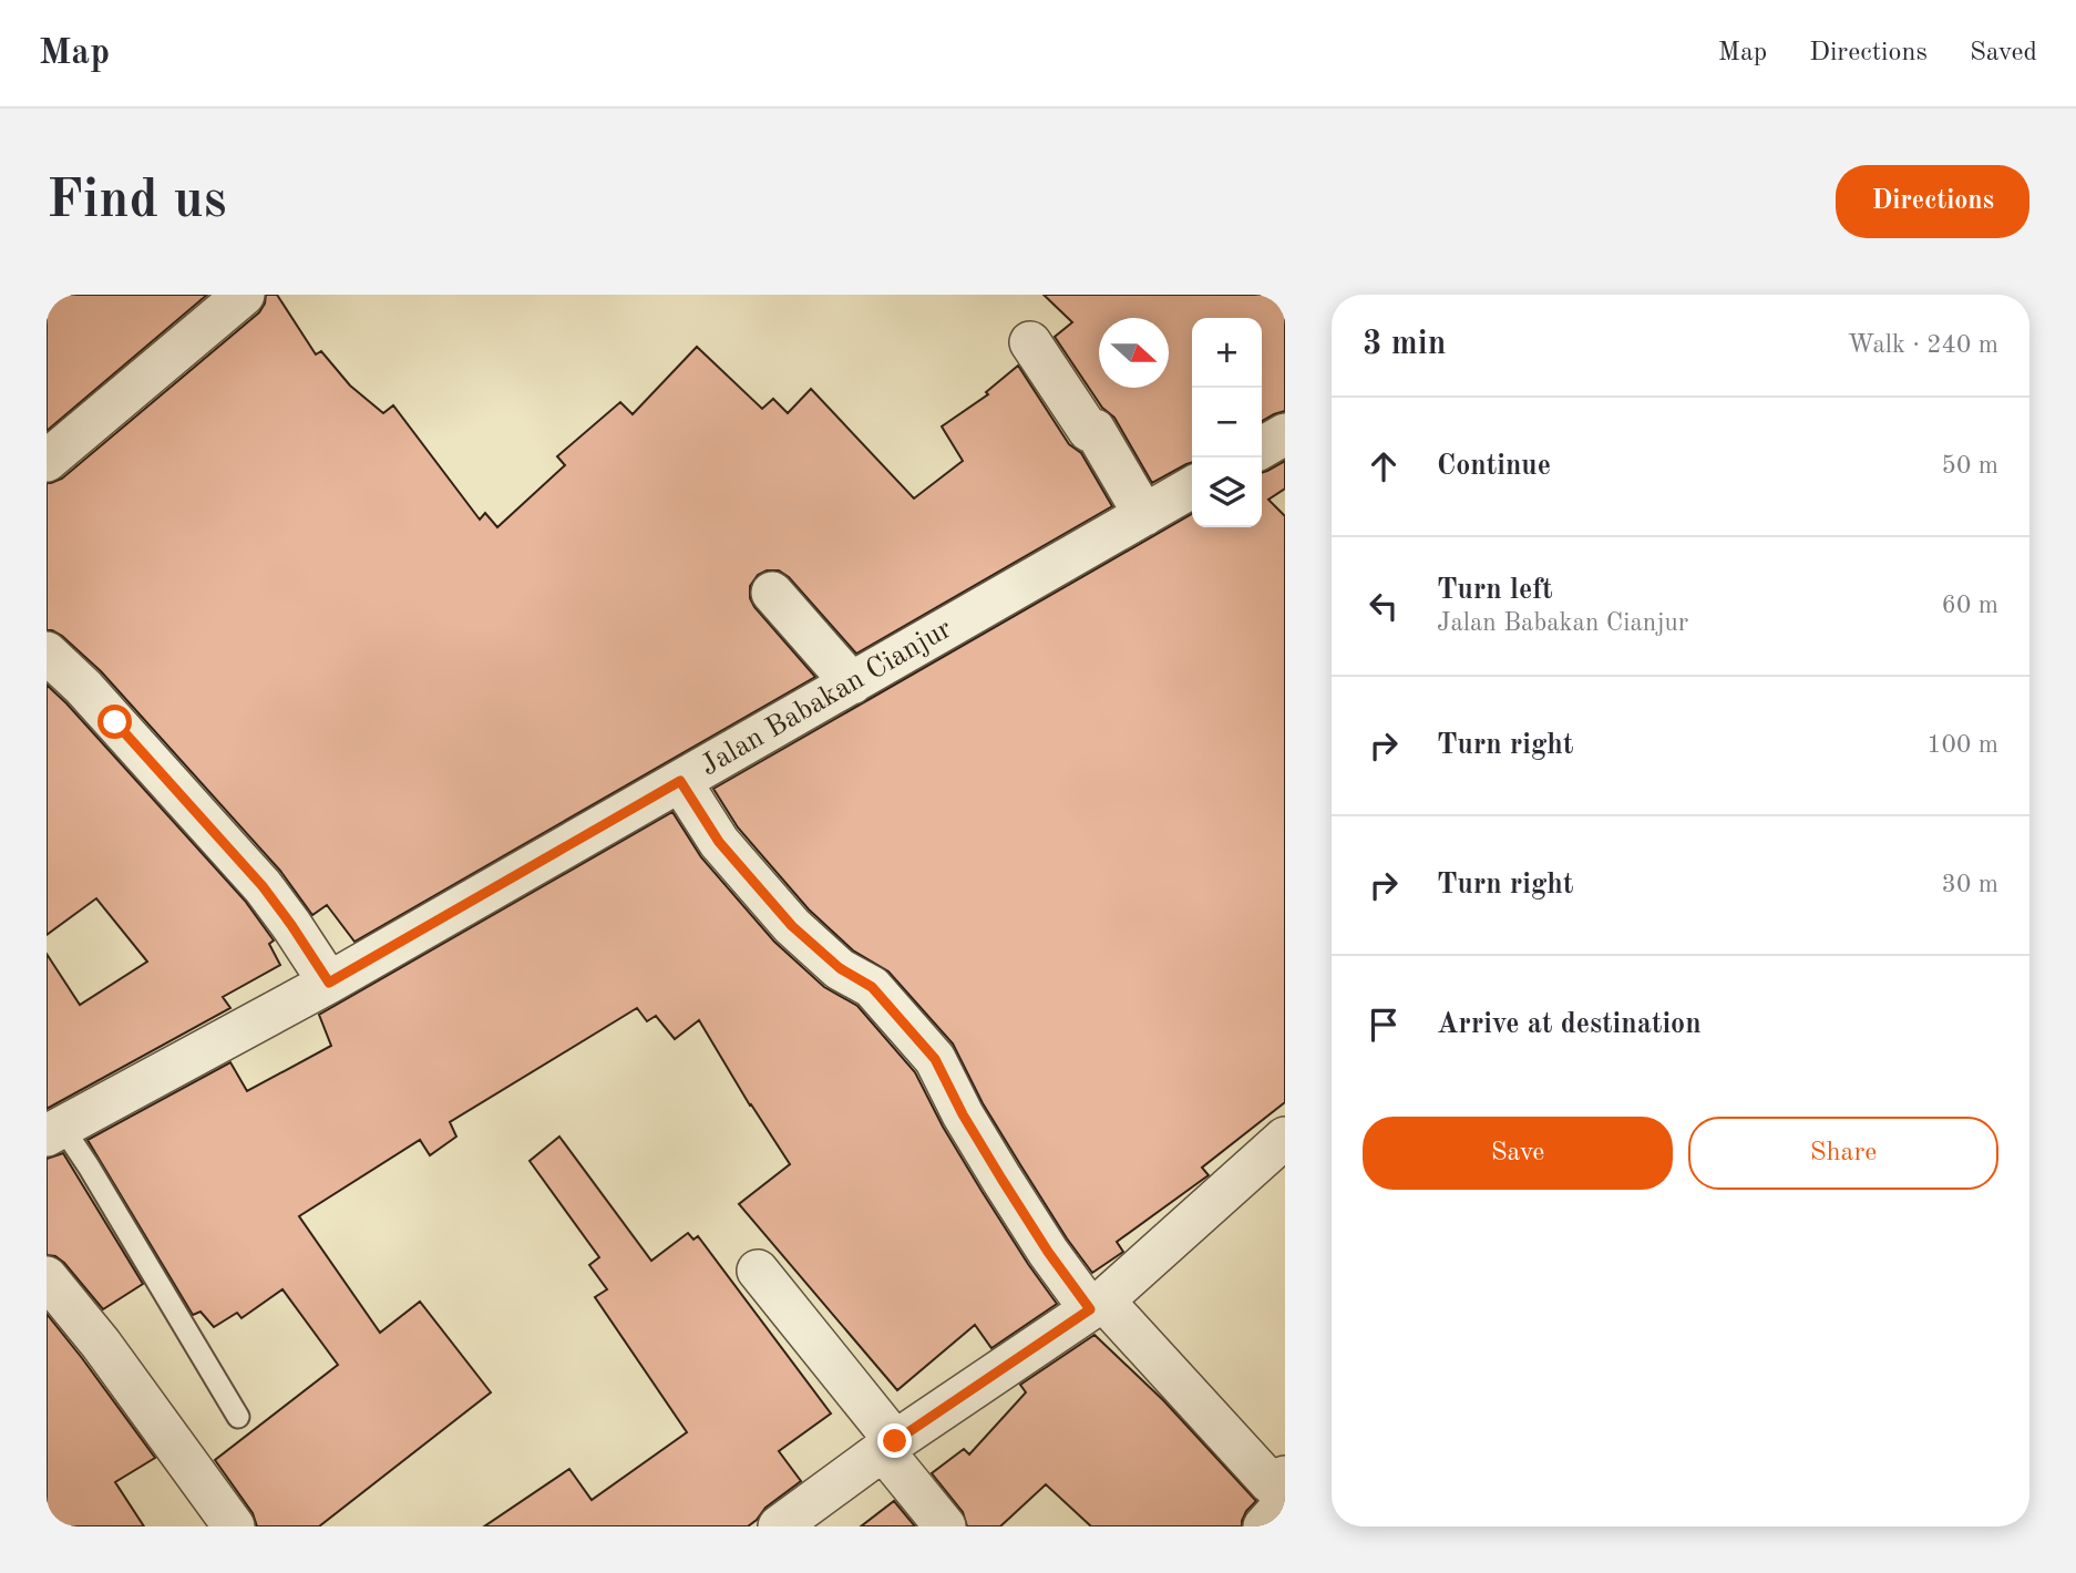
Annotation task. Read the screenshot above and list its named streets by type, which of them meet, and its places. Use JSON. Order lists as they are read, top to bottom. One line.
{"streets":{"street":["Jalan Babakan Cianjur"]},"north":"right","page":{"header":"Map","nav":["Map","Directions","Saved"],"buttons":["Directions",["Save","Share"]],"title":"Find us","heading":["3 min","Walk · 240 m"],"map_buttons":["+","−"],"list":[["Continue","50 m"],["Turn left","Jalan Babakan Cianjur","60 m"],["Turn right","100 m"],["Turn right","30 m"],"Arrive at destination"]}}
